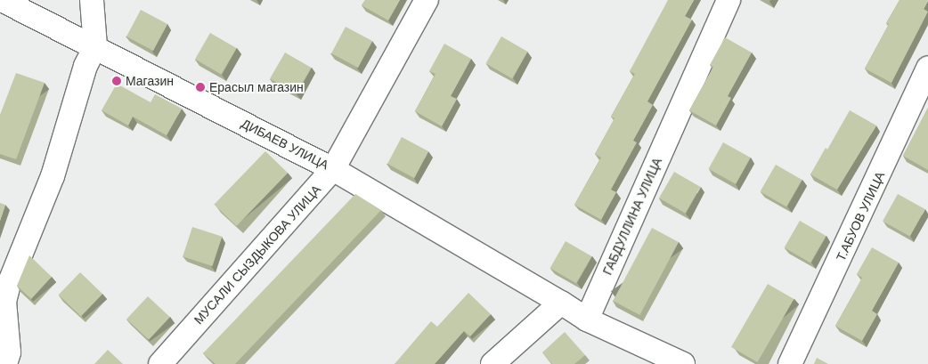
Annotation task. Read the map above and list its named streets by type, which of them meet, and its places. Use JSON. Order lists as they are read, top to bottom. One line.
{"streets":{"street":["ДИБАЕВ УЛИЦА","ГАБДУЛЛИНА УЛИЦА","Т.АБУОВ УЛИЦА","МУСАЛИ СЫЗДЫКОВА УЛИЦА"]},"crossings":[["ДИБАЕВ УЛИЦА","МУСАЛИ СЫЗДЫКОВА УЛИЦА"]],"places":["Магазин","Ерасыл магазин"]}
